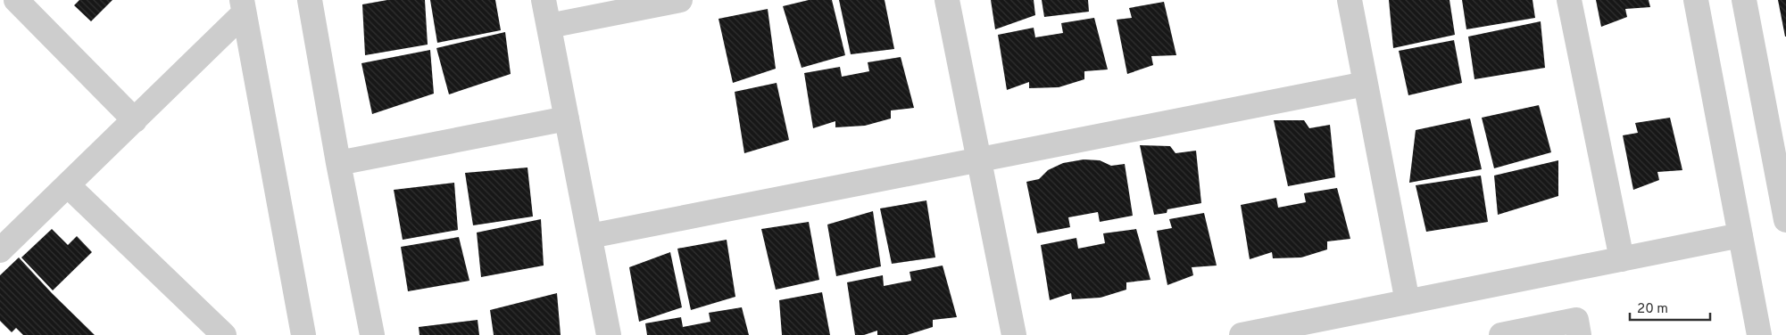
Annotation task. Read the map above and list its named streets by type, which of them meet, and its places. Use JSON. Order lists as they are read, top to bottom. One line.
{"scale_bar":"20 m"}
